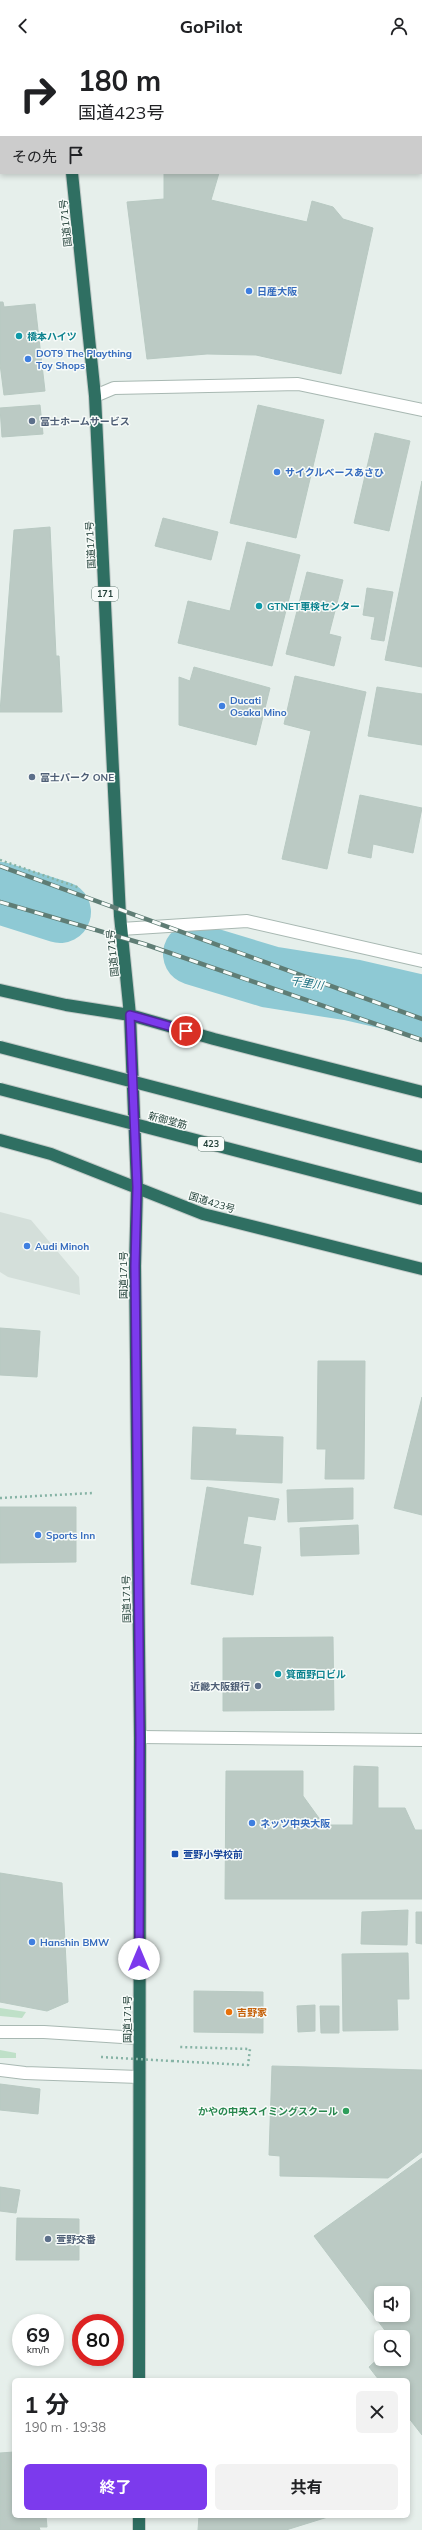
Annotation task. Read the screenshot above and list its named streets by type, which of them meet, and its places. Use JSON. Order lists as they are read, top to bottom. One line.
{"streets":{"highway":["国道171号","171","新御堂筋","423","国道423号"]},"crossings":[["国道171号","国道423号"]],"water":["千里川"],"places":{"other":["日産大阪","橋本ハイツ","DOT9 The Plaything Toy Shops","富士ホームサービス","サイクルベースあさひ","GTNET車検センター","Ducati Osaka Mino","富士パーク ONE","Audi Minoh","Sports Inn","箕面野口ビル","近畿大阪銀行","ネッツ中央大阪","Hanshin BMW","吉野家","かやの中央スイミングスクール","萱野交番"],"transit":["萱野小学校前"]},"page":{"header":"GoPilot","turn":["180 m","国道423号"],"then":"その先","speed":"69 km/h","limit":"80","heading":["1 分","190 m · 19:38"],"buttons":["終了","共有"]}}
